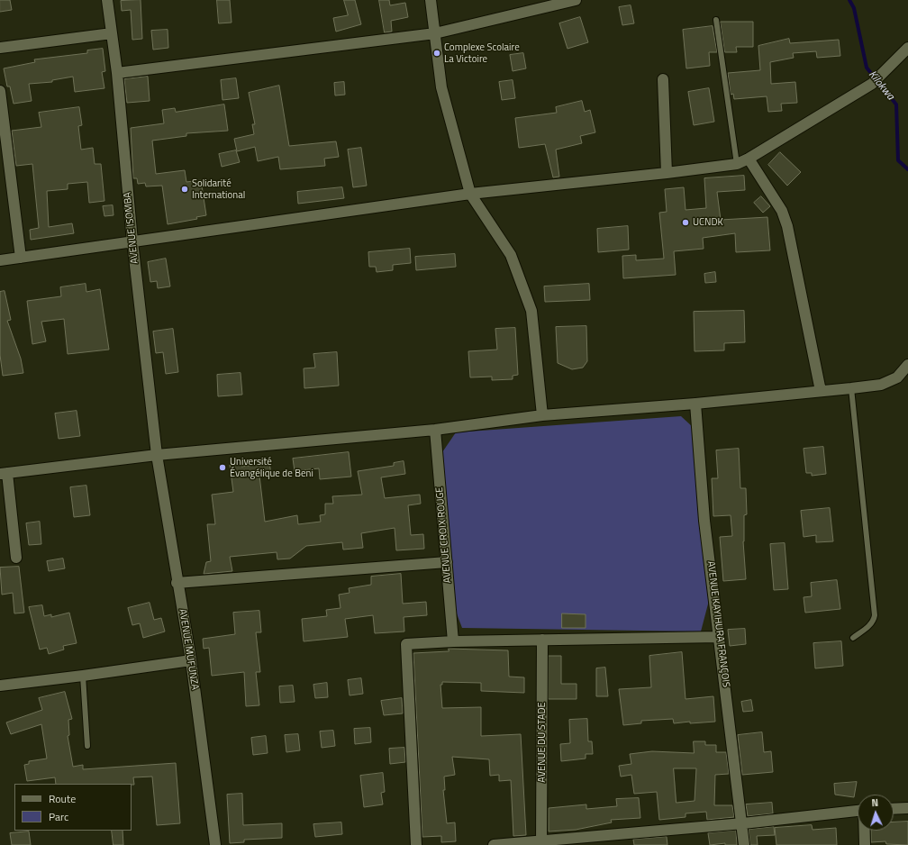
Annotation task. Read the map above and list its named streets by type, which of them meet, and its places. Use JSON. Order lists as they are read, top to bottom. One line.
{"streets":{"street":["AVENUE ISOMBA","AVENUE CROIX ROUGE","AVENUE KAYIHURA FRANÇOIS","AVENUE MUFUNZA","AVENUE DU STADE"]},"crossings":[["AVENUE ISOMBA","AVENUE MUFUNZA"]],"water":["Kilokwa"],"places":["Complexe Scolaire La Victoire","Solidarité International","UCNDK","Université Évangélique de Beni"],"legend":["Route","Parc"],"north":"top"}
